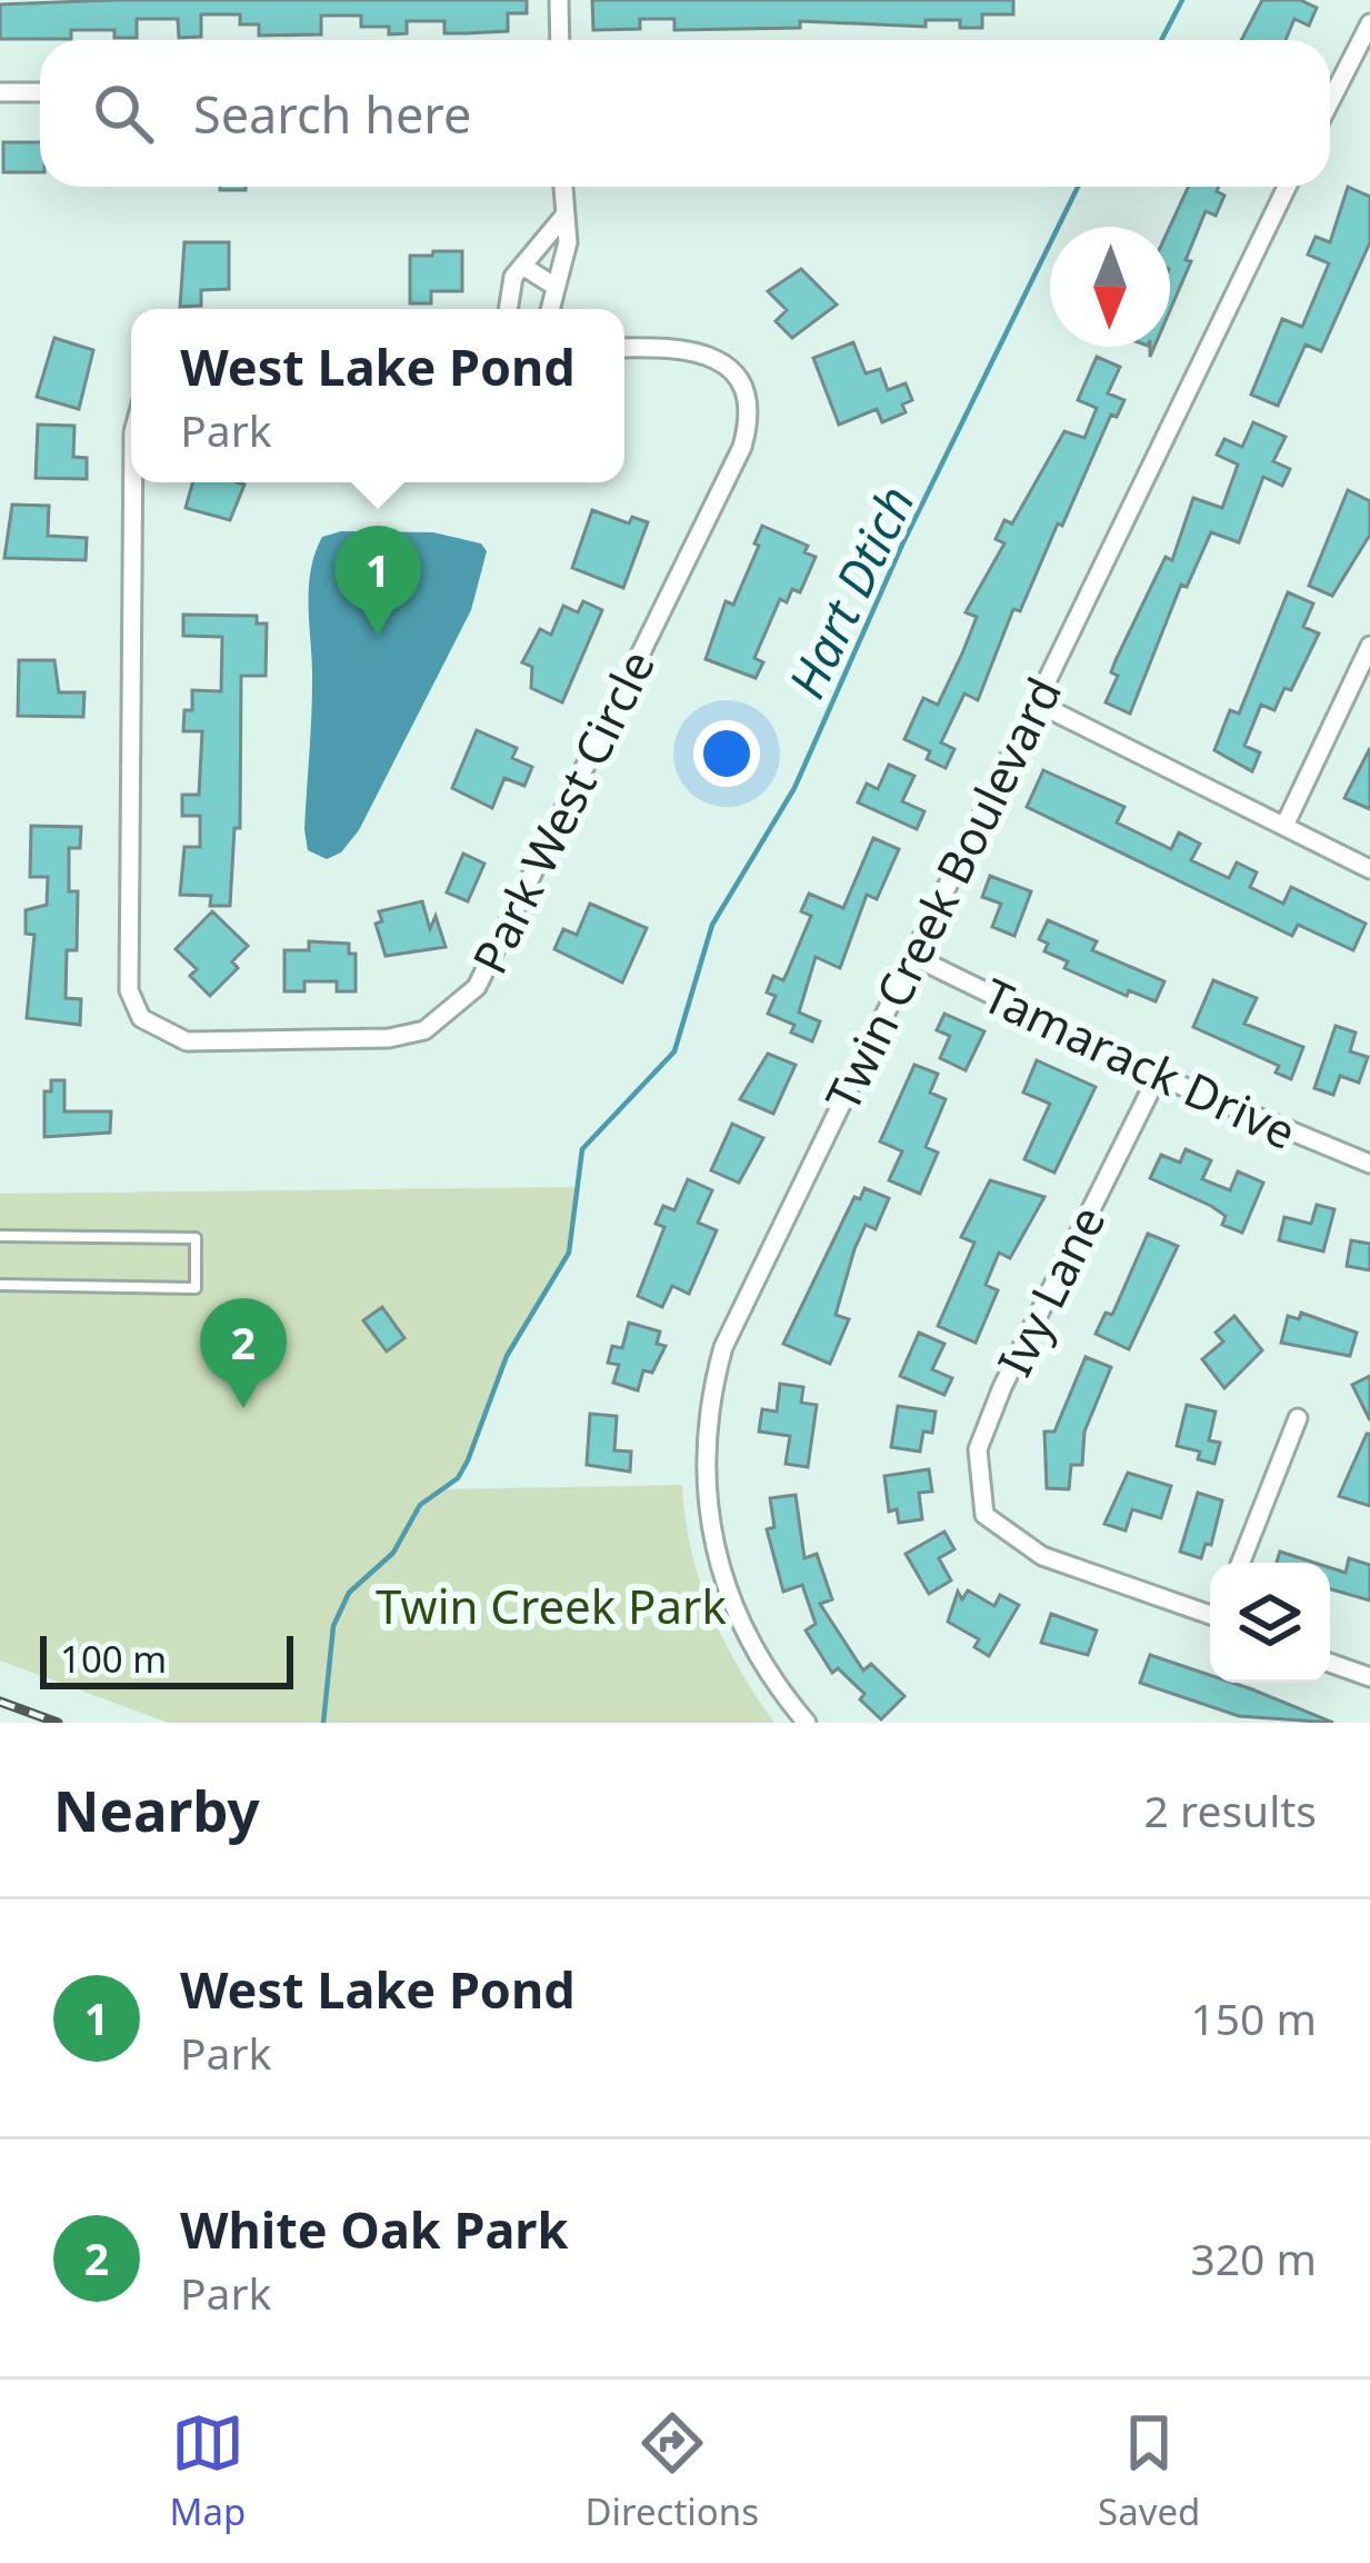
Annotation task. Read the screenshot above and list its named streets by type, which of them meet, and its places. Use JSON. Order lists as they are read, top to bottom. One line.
{"streets":{"street":["Park West Circle","Twin Creek Boulevard","Tamarack Drive","Ivy Lane"]},"crossings":[["Twin Creek Boulevard","Tamarack Drive"],["Tamarack Drive","Ivy Lane"]],"water":["Hart Dtich"],"parks":["Twin Creek Park"],"scale_bar":"100 m","north":"bottom","page":{"search":"Search here","popup":["West Lake Pond","Park"],"pins":["1","2"],"scale":"100 m","heading":["Nearby","2 results"],"list":[{"mark":"1","name":"West Lake Pond","note":"Park","value":"150 m"},{"mark":"2","name":"White Oak Park","note":"Park","value":"320 m"}],"nav":["Map","Directions","Saved"]}}
